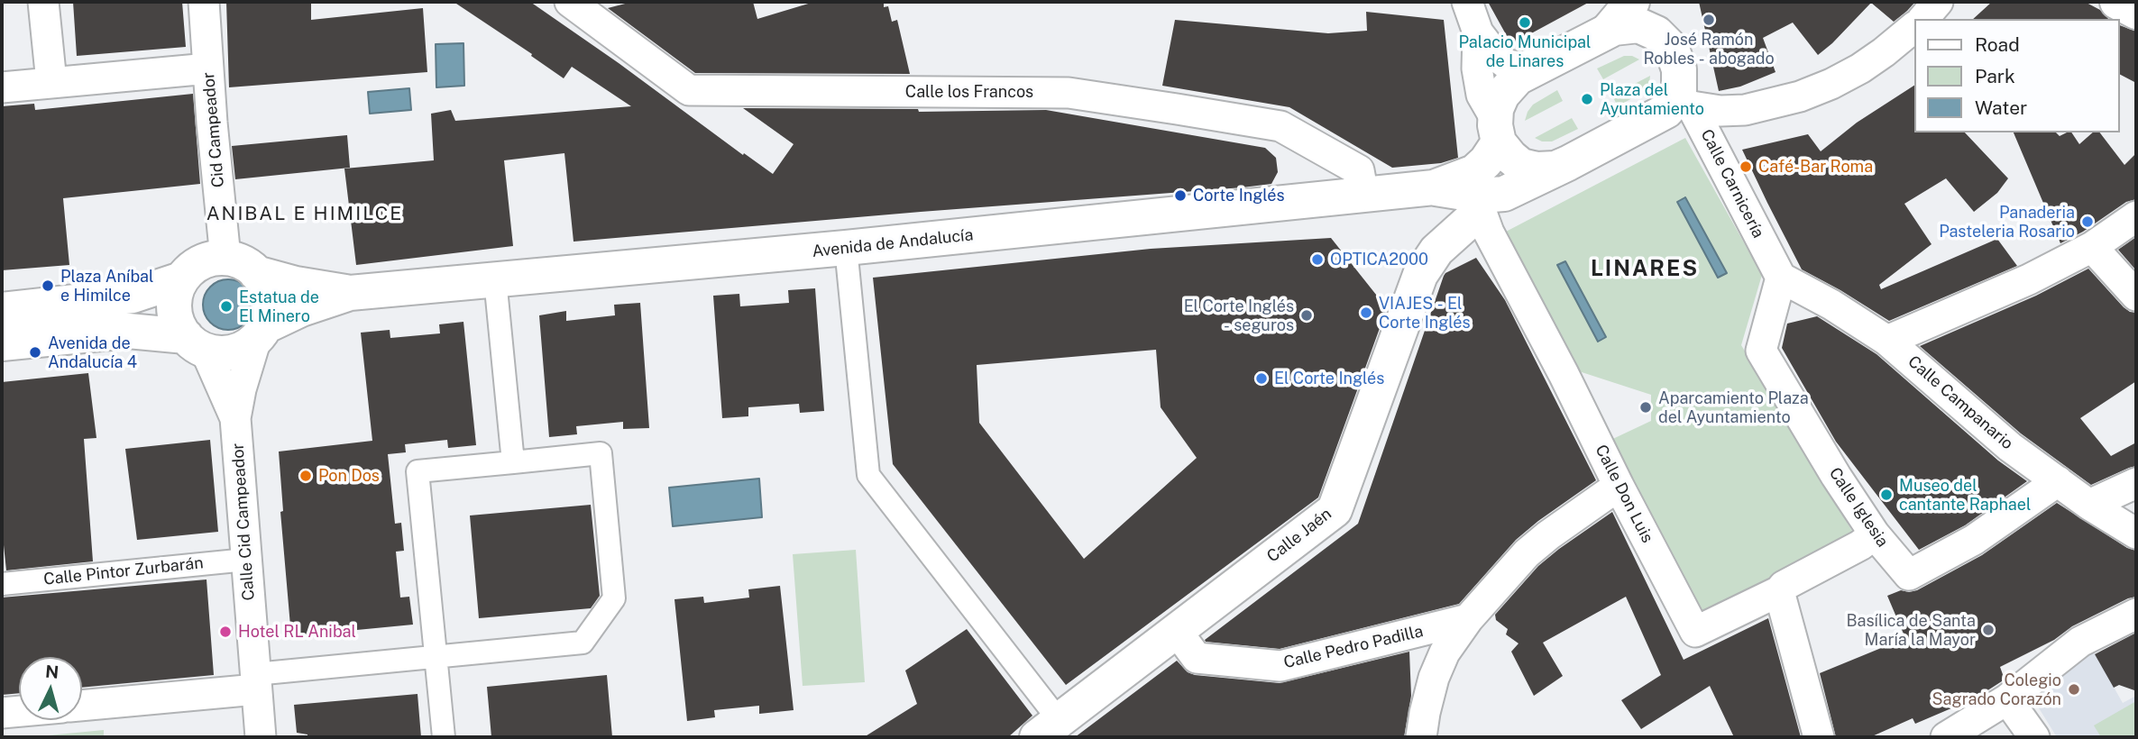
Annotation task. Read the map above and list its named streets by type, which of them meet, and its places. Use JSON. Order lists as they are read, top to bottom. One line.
{"streets":{"main road":["Avenida de Andalucía","Calle Jaén"],"street":["Calle los Francos","Cid Campeador","Calle Carnicería","Calle Campanario","Calle Don Luis","Calle Iglesia","Calle Cid Campeador","Calle Pintor Zurbarán","Calle Pedro Padilla"]},"crossings":[["Calle los Francos","Avenida de Andalucía"],["Cid Campeador","Avenida de Andalucía"],["Cid Campeador","Calle Cid Campeador"],["Calle Carnicería","Calle Campanario"],["Calle Carnicería","Calle Iglesia"],["Avenida de Andalucía","Calle Cid Campeador"],["Calle Campanario","Calle Iglesia"],["Calle Don Luis","Calle Iglesia"],["Calle Don Luis","Calle Jaén"],["Calle Cid Campeador","Calle Pintor Zurbarán"],["Calle Jaén","Calle Pedro Padilla"]],"districts":["ANIBAL E HIMILCE","LINARES"],"places":["José Ramón Robles - abogado","Palacio Municipal de Linares","Plaza del Ayuntamiento","Café-Bar Roma","Corte Inglés","Panaderia Pasteleria Rosario","OPTICA2000","Plaza Aníbal e Himilce","Estatua de El Minero","VIAJES - El Corte Inglés","El Corte Inglés - seguros","Avenida de Andalucía 4","El Corte Inglés","Aparcamiento Plaza del Ayuntamiento","Pon Dos","Museo del cantante Raphael","Basílica de Santa María la Mayor","Hotel RL Anibal","Colegio Sagrado Corazón"],"legend":["Road","Park","Water"],"north":"top"}
